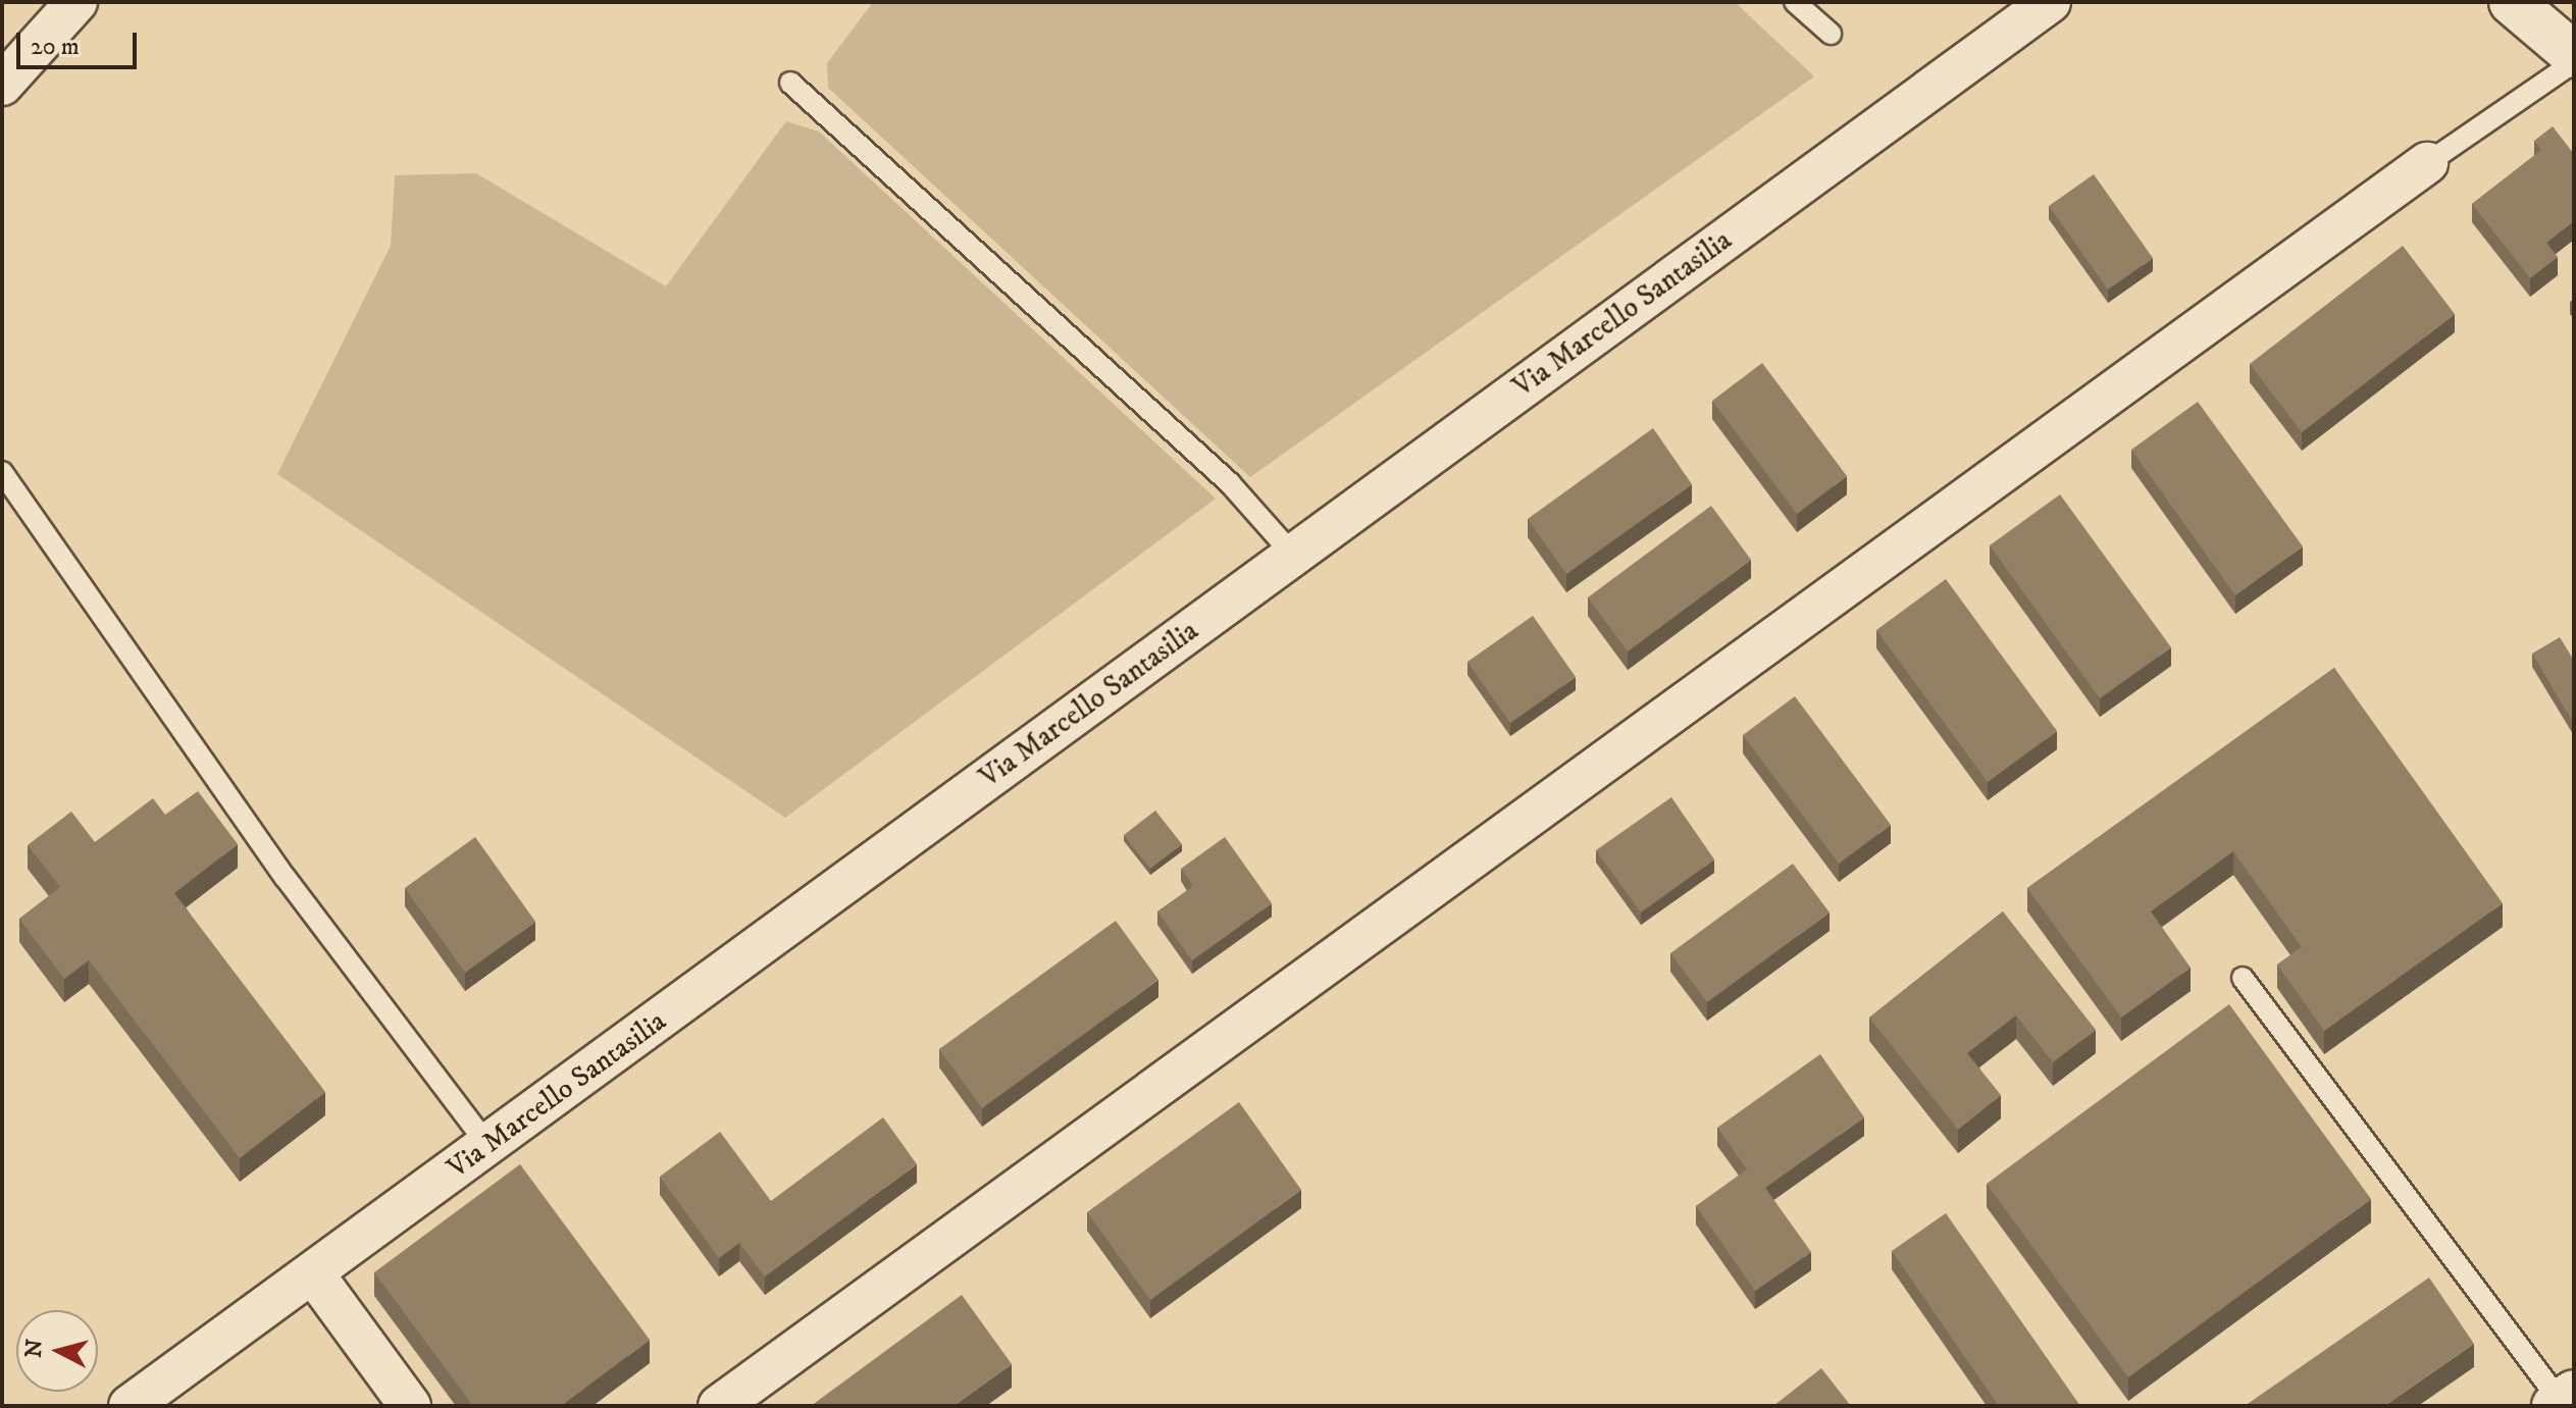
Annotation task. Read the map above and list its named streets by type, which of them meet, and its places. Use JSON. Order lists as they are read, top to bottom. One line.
{"streets":{"street":["Via Marcello Santasilia"]},"scale_bar":"20 m","north":"left"}
